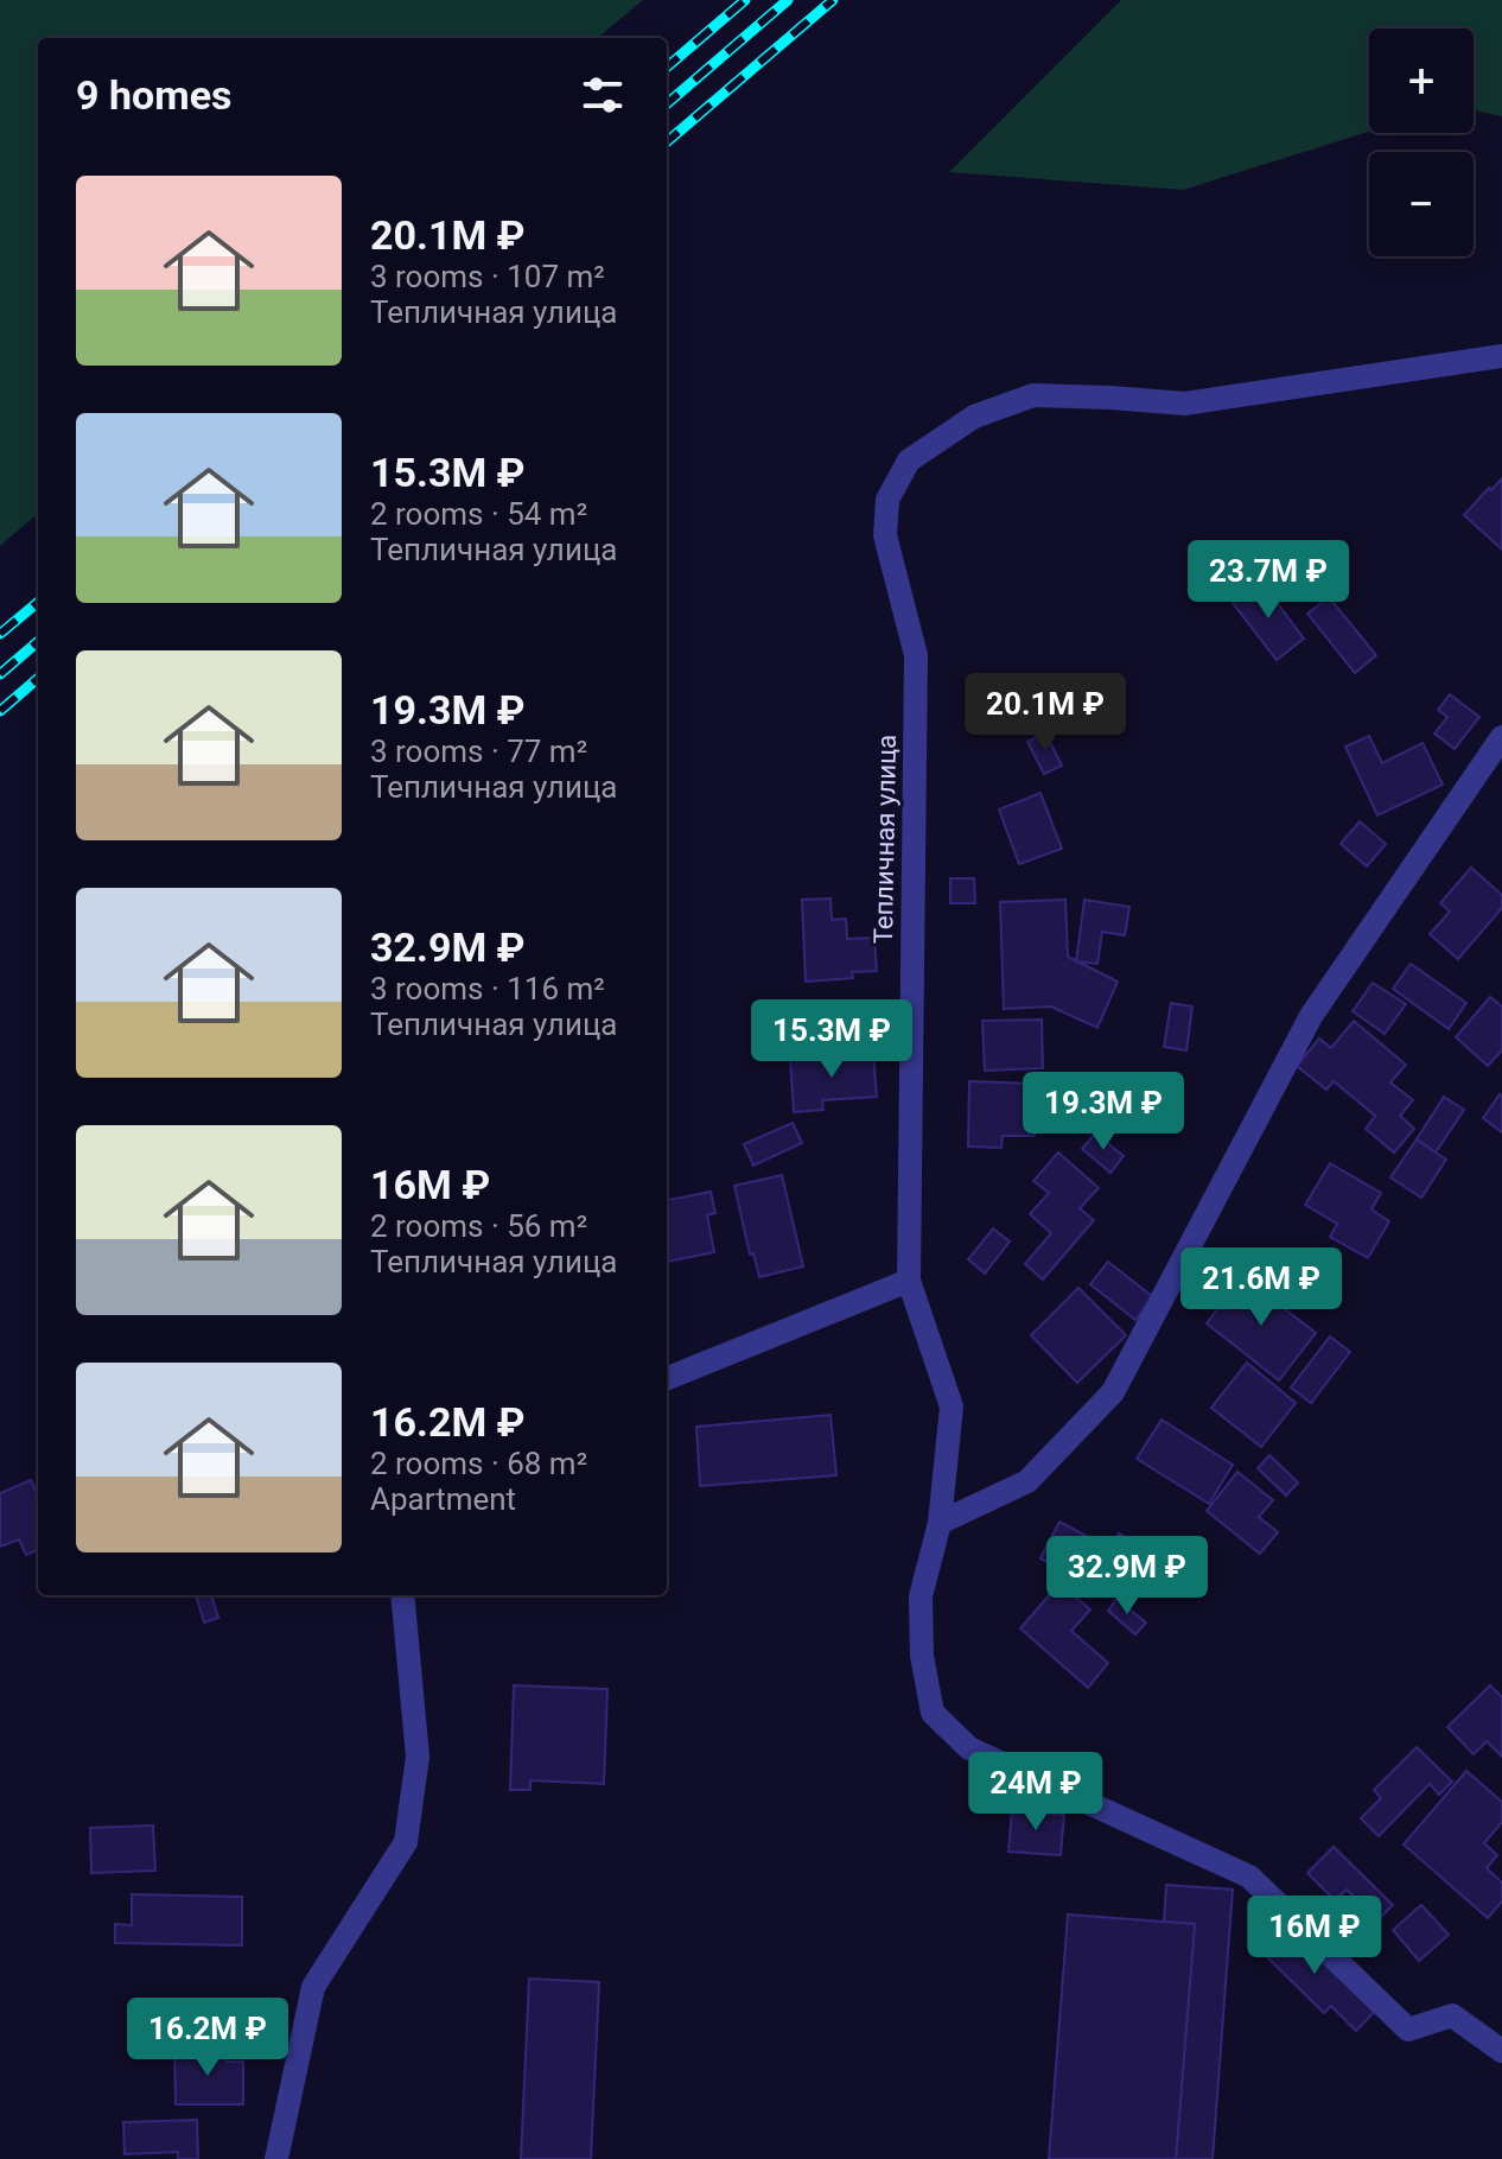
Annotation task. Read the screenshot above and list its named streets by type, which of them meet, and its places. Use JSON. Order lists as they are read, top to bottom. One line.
{"streets":{"street":["Тепличная улица"]},"page":{"map_buttons":["+","−"],"heading":"9 homes","list":[{"name":"20.1M ₽","note":"3 rooms · 107 m² · Тепличная улица"},{"name":"15.3M ₽","note":"2 rooms · 54 m² · Тепличная улица"},{"name":"19.3M ₽","note":"3 rooms · 77 m² · Тепличная улица"},{"name":"32.9M ₽","note":"3 rooms · 116 m² · Тепличная улица"},{"name":"16M ₽","note":"2 rooms · 56 m² · Тепличная улица"},{"name":"16.2M ₽","note":"2 rooms · 68 m² · Apartment"}],"price":["23.7M ₽","20.1M ₽","15.3M ₽","19.3M ₽","21.6M ₽","32.9M ₽","24M ₽","16M ₽","16.2M ₽"]}}
